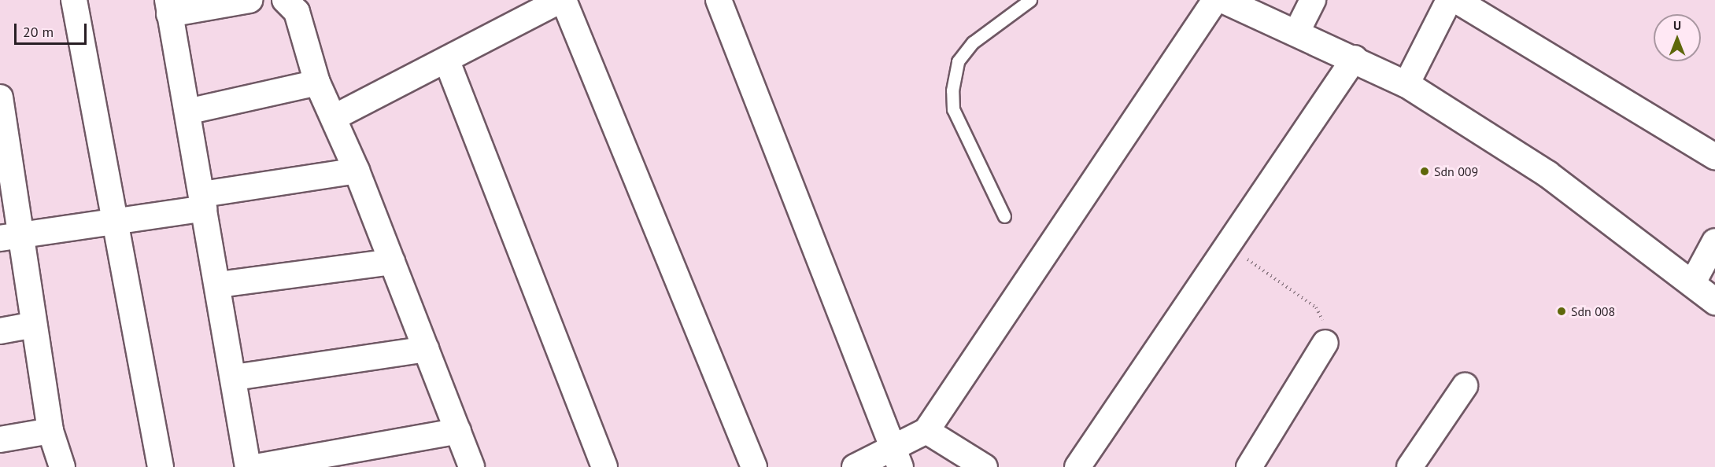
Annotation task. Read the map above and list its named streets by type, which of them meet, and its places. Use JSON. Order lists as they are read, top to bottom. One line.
{"places":["Sdn 009","Sdn 008"],"scale_bar":"20 m","north":"top"}
